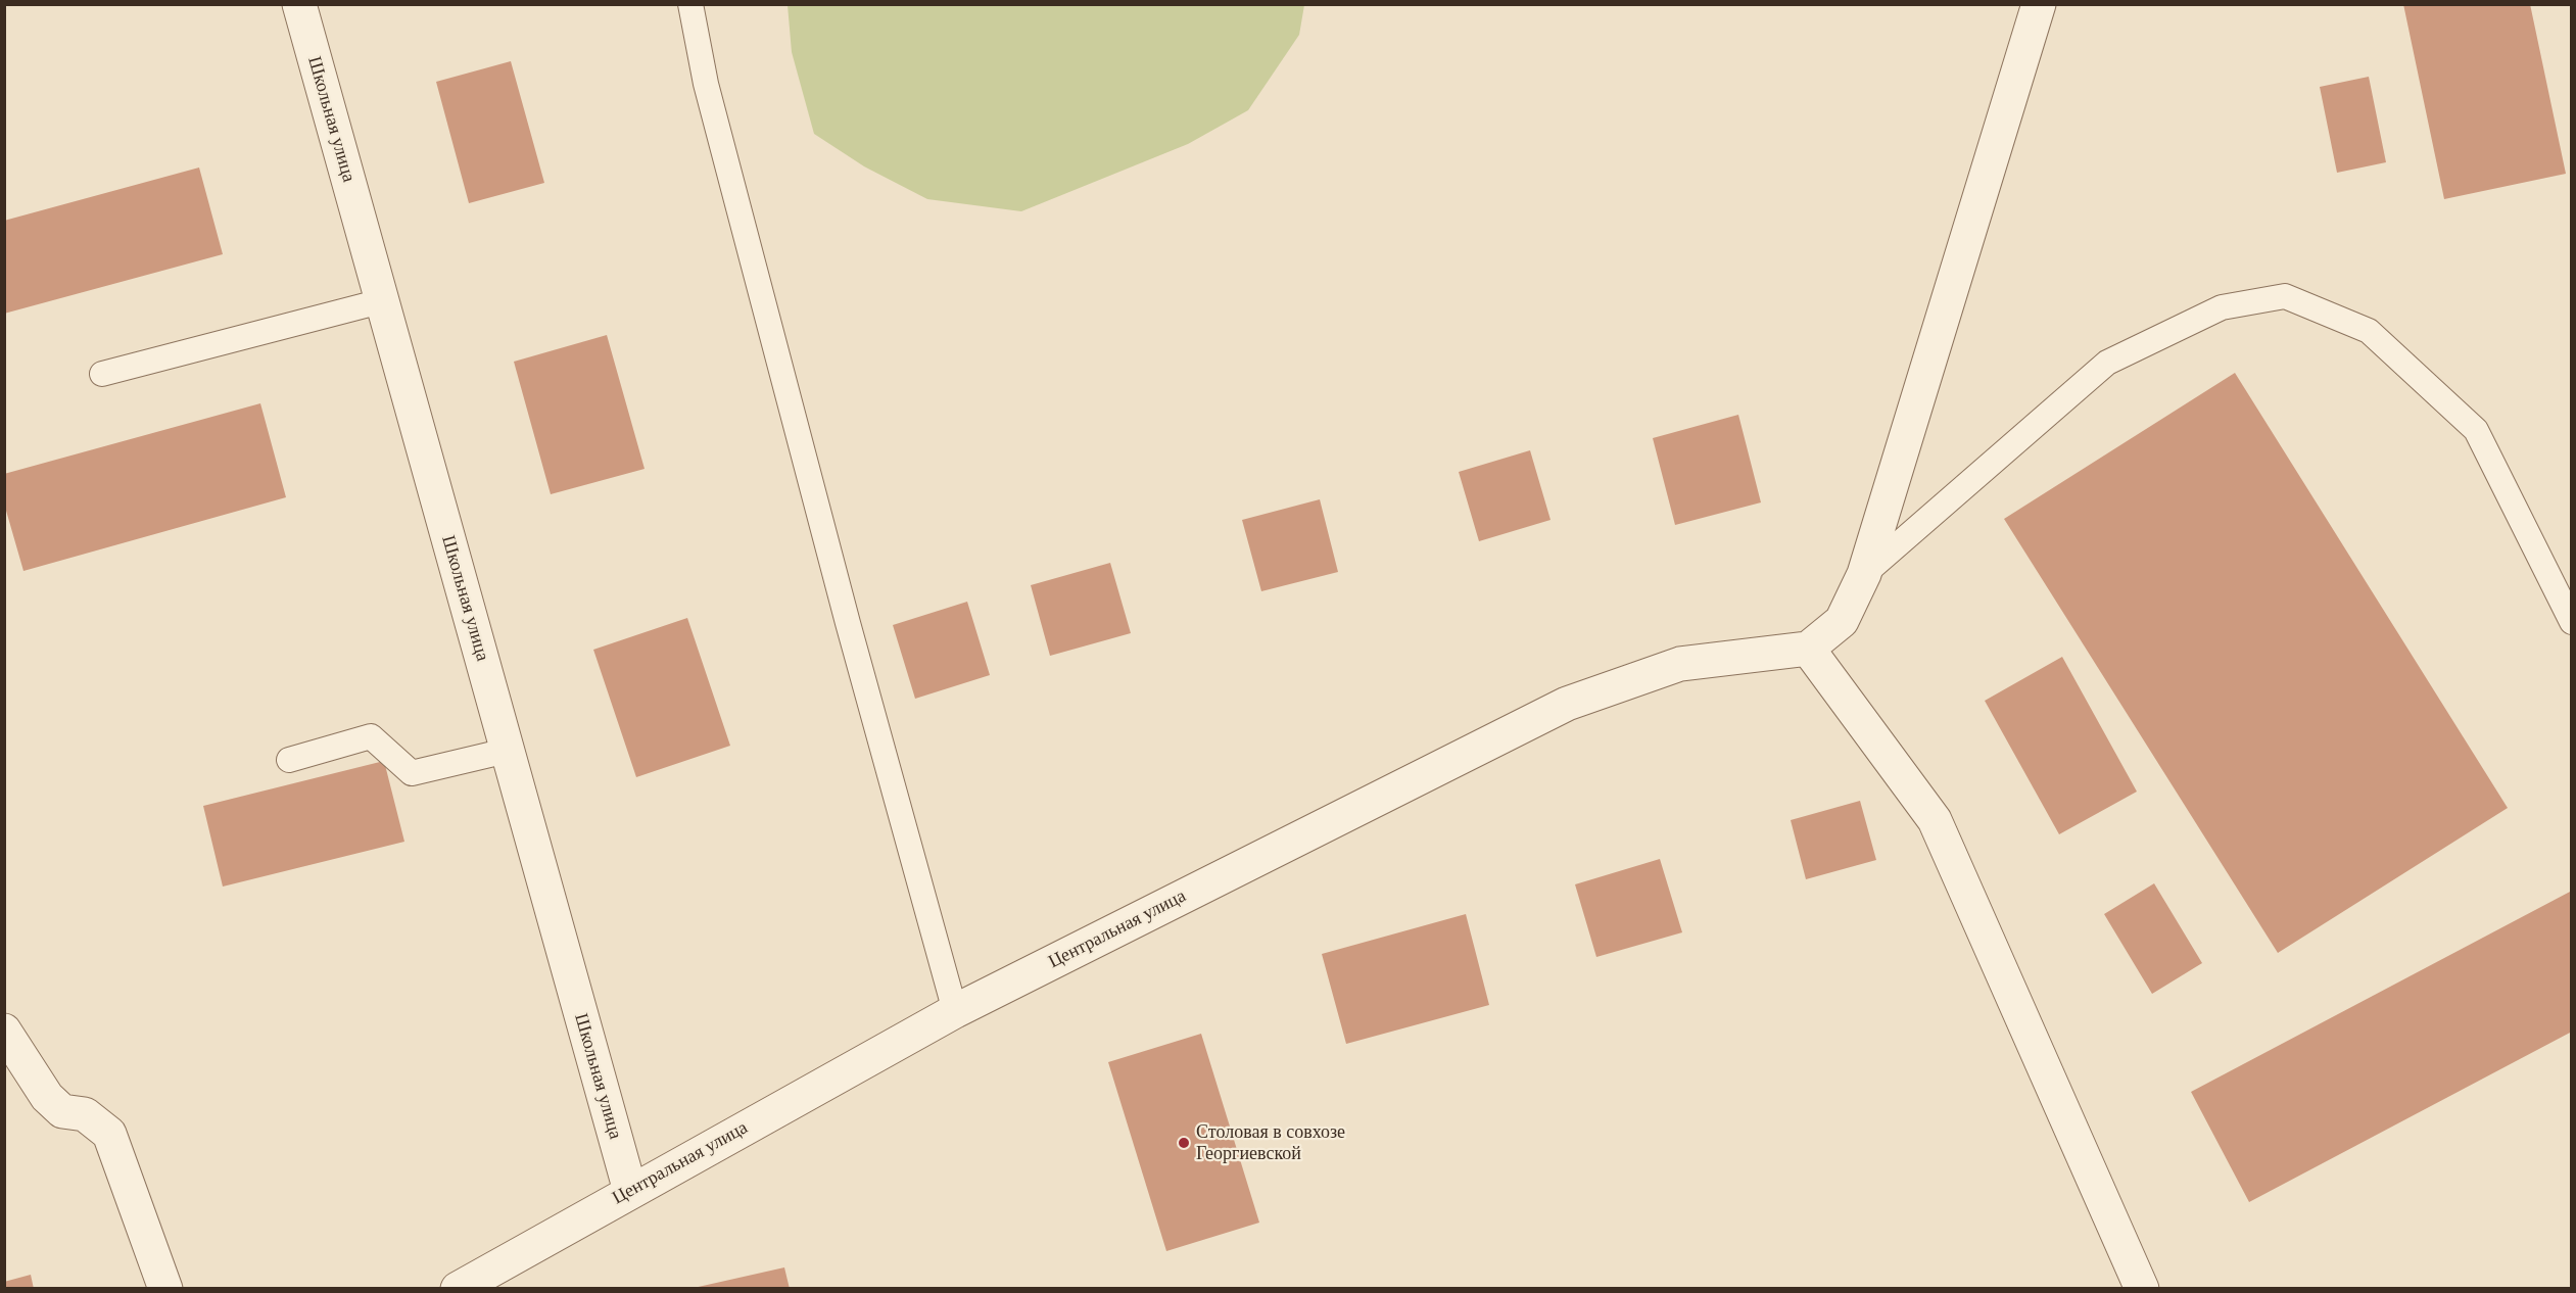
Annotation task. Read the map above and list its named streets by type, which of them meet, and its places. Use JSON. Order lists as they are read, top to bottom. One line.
{"streets":{"street":["Школьная улица","Центральная улица"]},"crossings":[["Школьная улица","Центральная улица"]],"places":["Столовая в совхозе Георгиевской"]}
